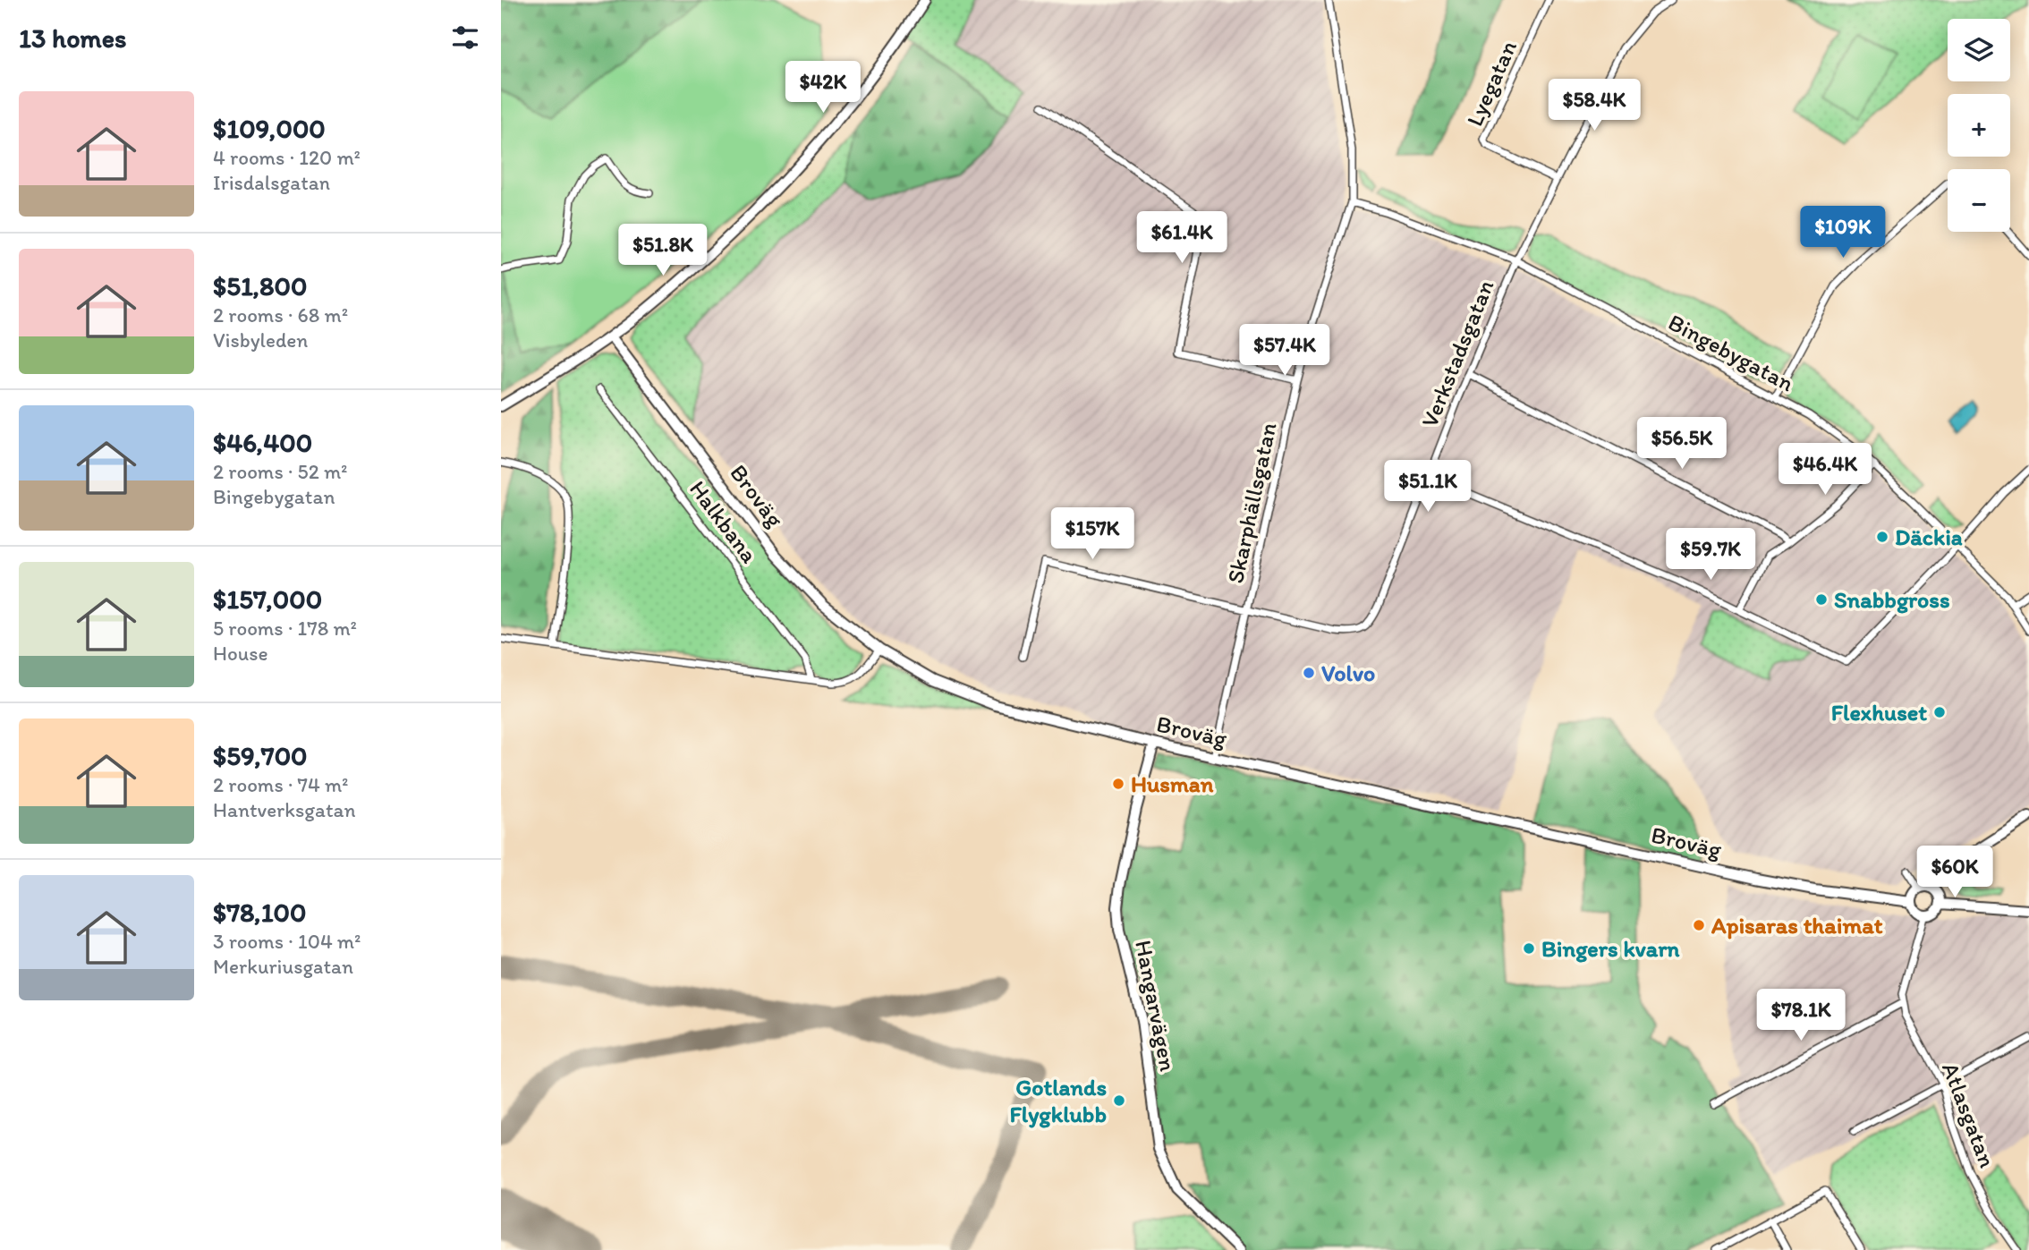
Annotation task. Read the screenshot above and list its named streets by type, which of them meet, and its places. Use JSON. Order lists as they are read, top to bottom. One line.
{"streets":{"main road":["Broväg","Hangarvägen"],"street":["Lyegatan","Bingebygatan","Verkstadsgatan","Skarphällsgatan","Halkbana","Atlasgatan"]},"crossings":[["Lyegatan","Verkstadsgatan"],["Bingebygatan","Verkstadsgatan"],["Bingebygatan","Skarphällsgatan"],["Verkstadsgatan","Skarphällsgatan"],["Broväg","Skarphällsgatan"],["Broväg","Hangarvägen"]],"places":["Däckia","Snabbgross","Volvo","Flexhuset","Husman","Apisaras thaimat","Bingers kvarn","Gotlands Flygklubb"],"page":{"heading":"13 homes","map_buttons":["+","−"],"price":["$42K","$58.4K","$109K","$61.4K","$51.8K","$57.4K","$56.5K","$46.4K","$51.1K","$157K","$59.7K","$60K","$78.1K"],"list":[{"name":"$109,000","note":"4 rooms · 120 m² · Irisdalsgatan"},{"name":"$51,800","note":"2 rooms · 68 m² · Visbyleden"},{"name":"$46,400","note":"2 rooms · 52 m² · Bingebygatan"},{"name":"$157,000","note":"5 rooms · 178 m² · House"},{"name":"$59,700","note":"2 rooms · 74 m² · Hantverksgatan"},{"name":"$78,100","note":"3 rooms · 104 m² · Merkuriusgatan"}]}}
